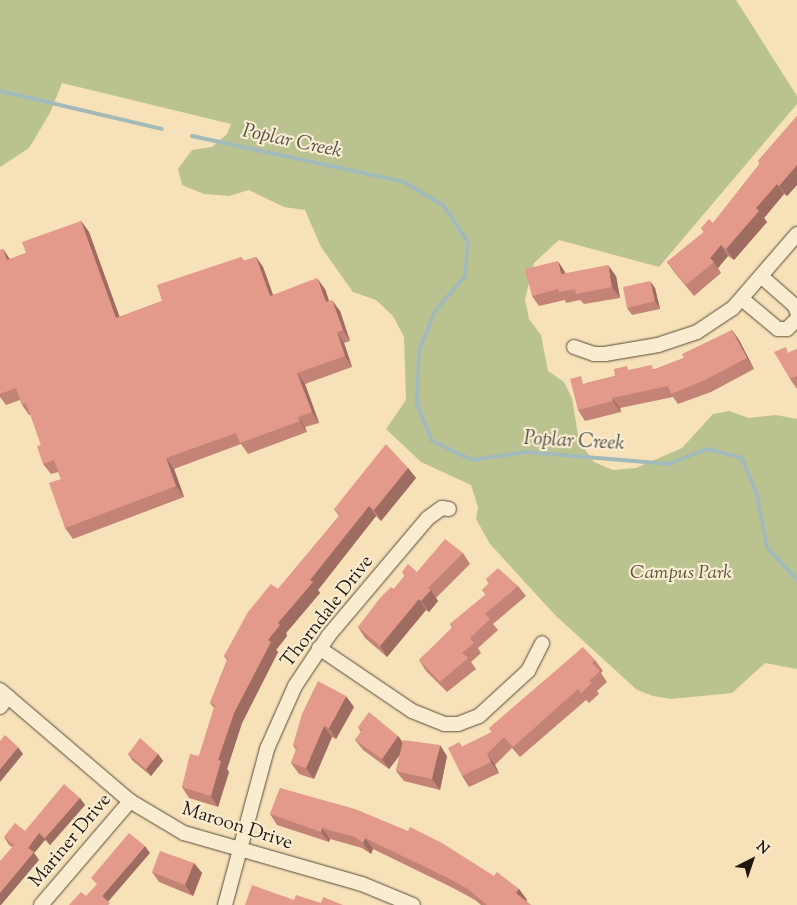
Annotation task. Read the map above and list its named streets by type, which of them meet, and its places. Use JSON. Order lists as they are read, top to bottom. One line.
{"streets":{"street":["Thorndale Drive","Maroon Drive","Mariner Drive"]},"crossings":[["Thorndale Drive","Maroon Drive"],["Maroon Drive","Mariner Drive"]],"water":["Poplar Creek"],"parks":["Campus Park"],"north":"top right"}
